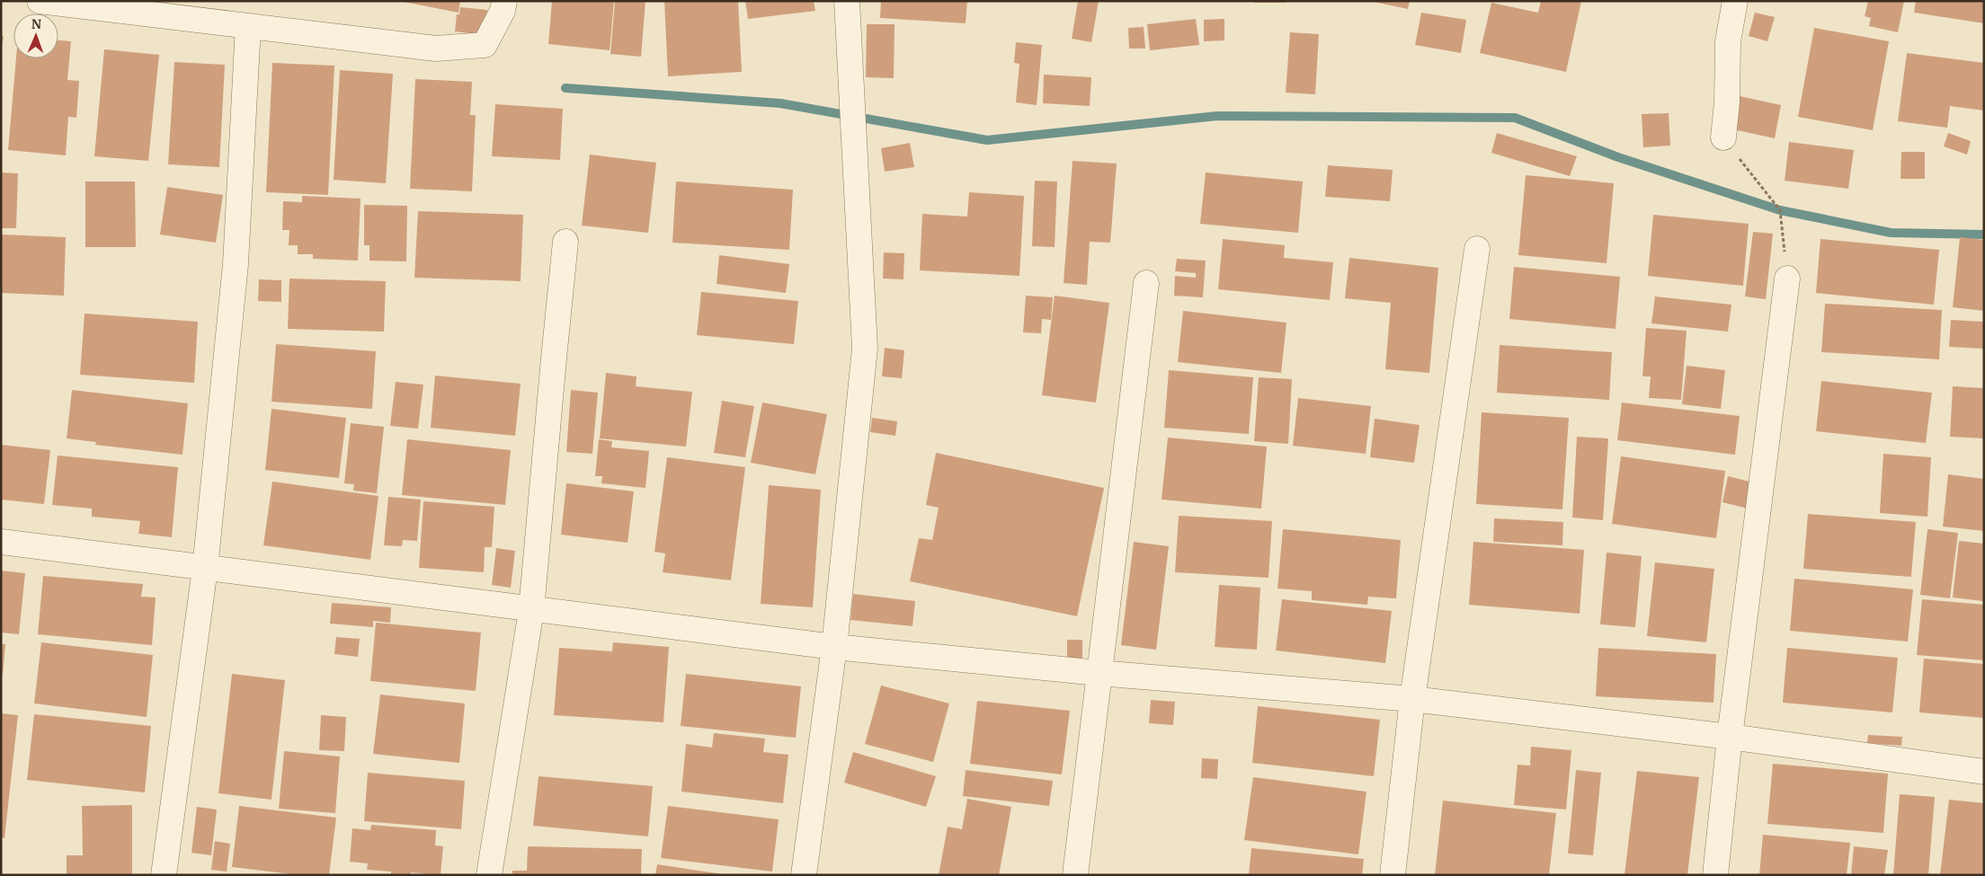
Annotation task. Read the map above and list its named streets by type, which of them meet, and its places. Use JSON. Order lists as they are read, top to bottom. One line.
{"north":"top"}
